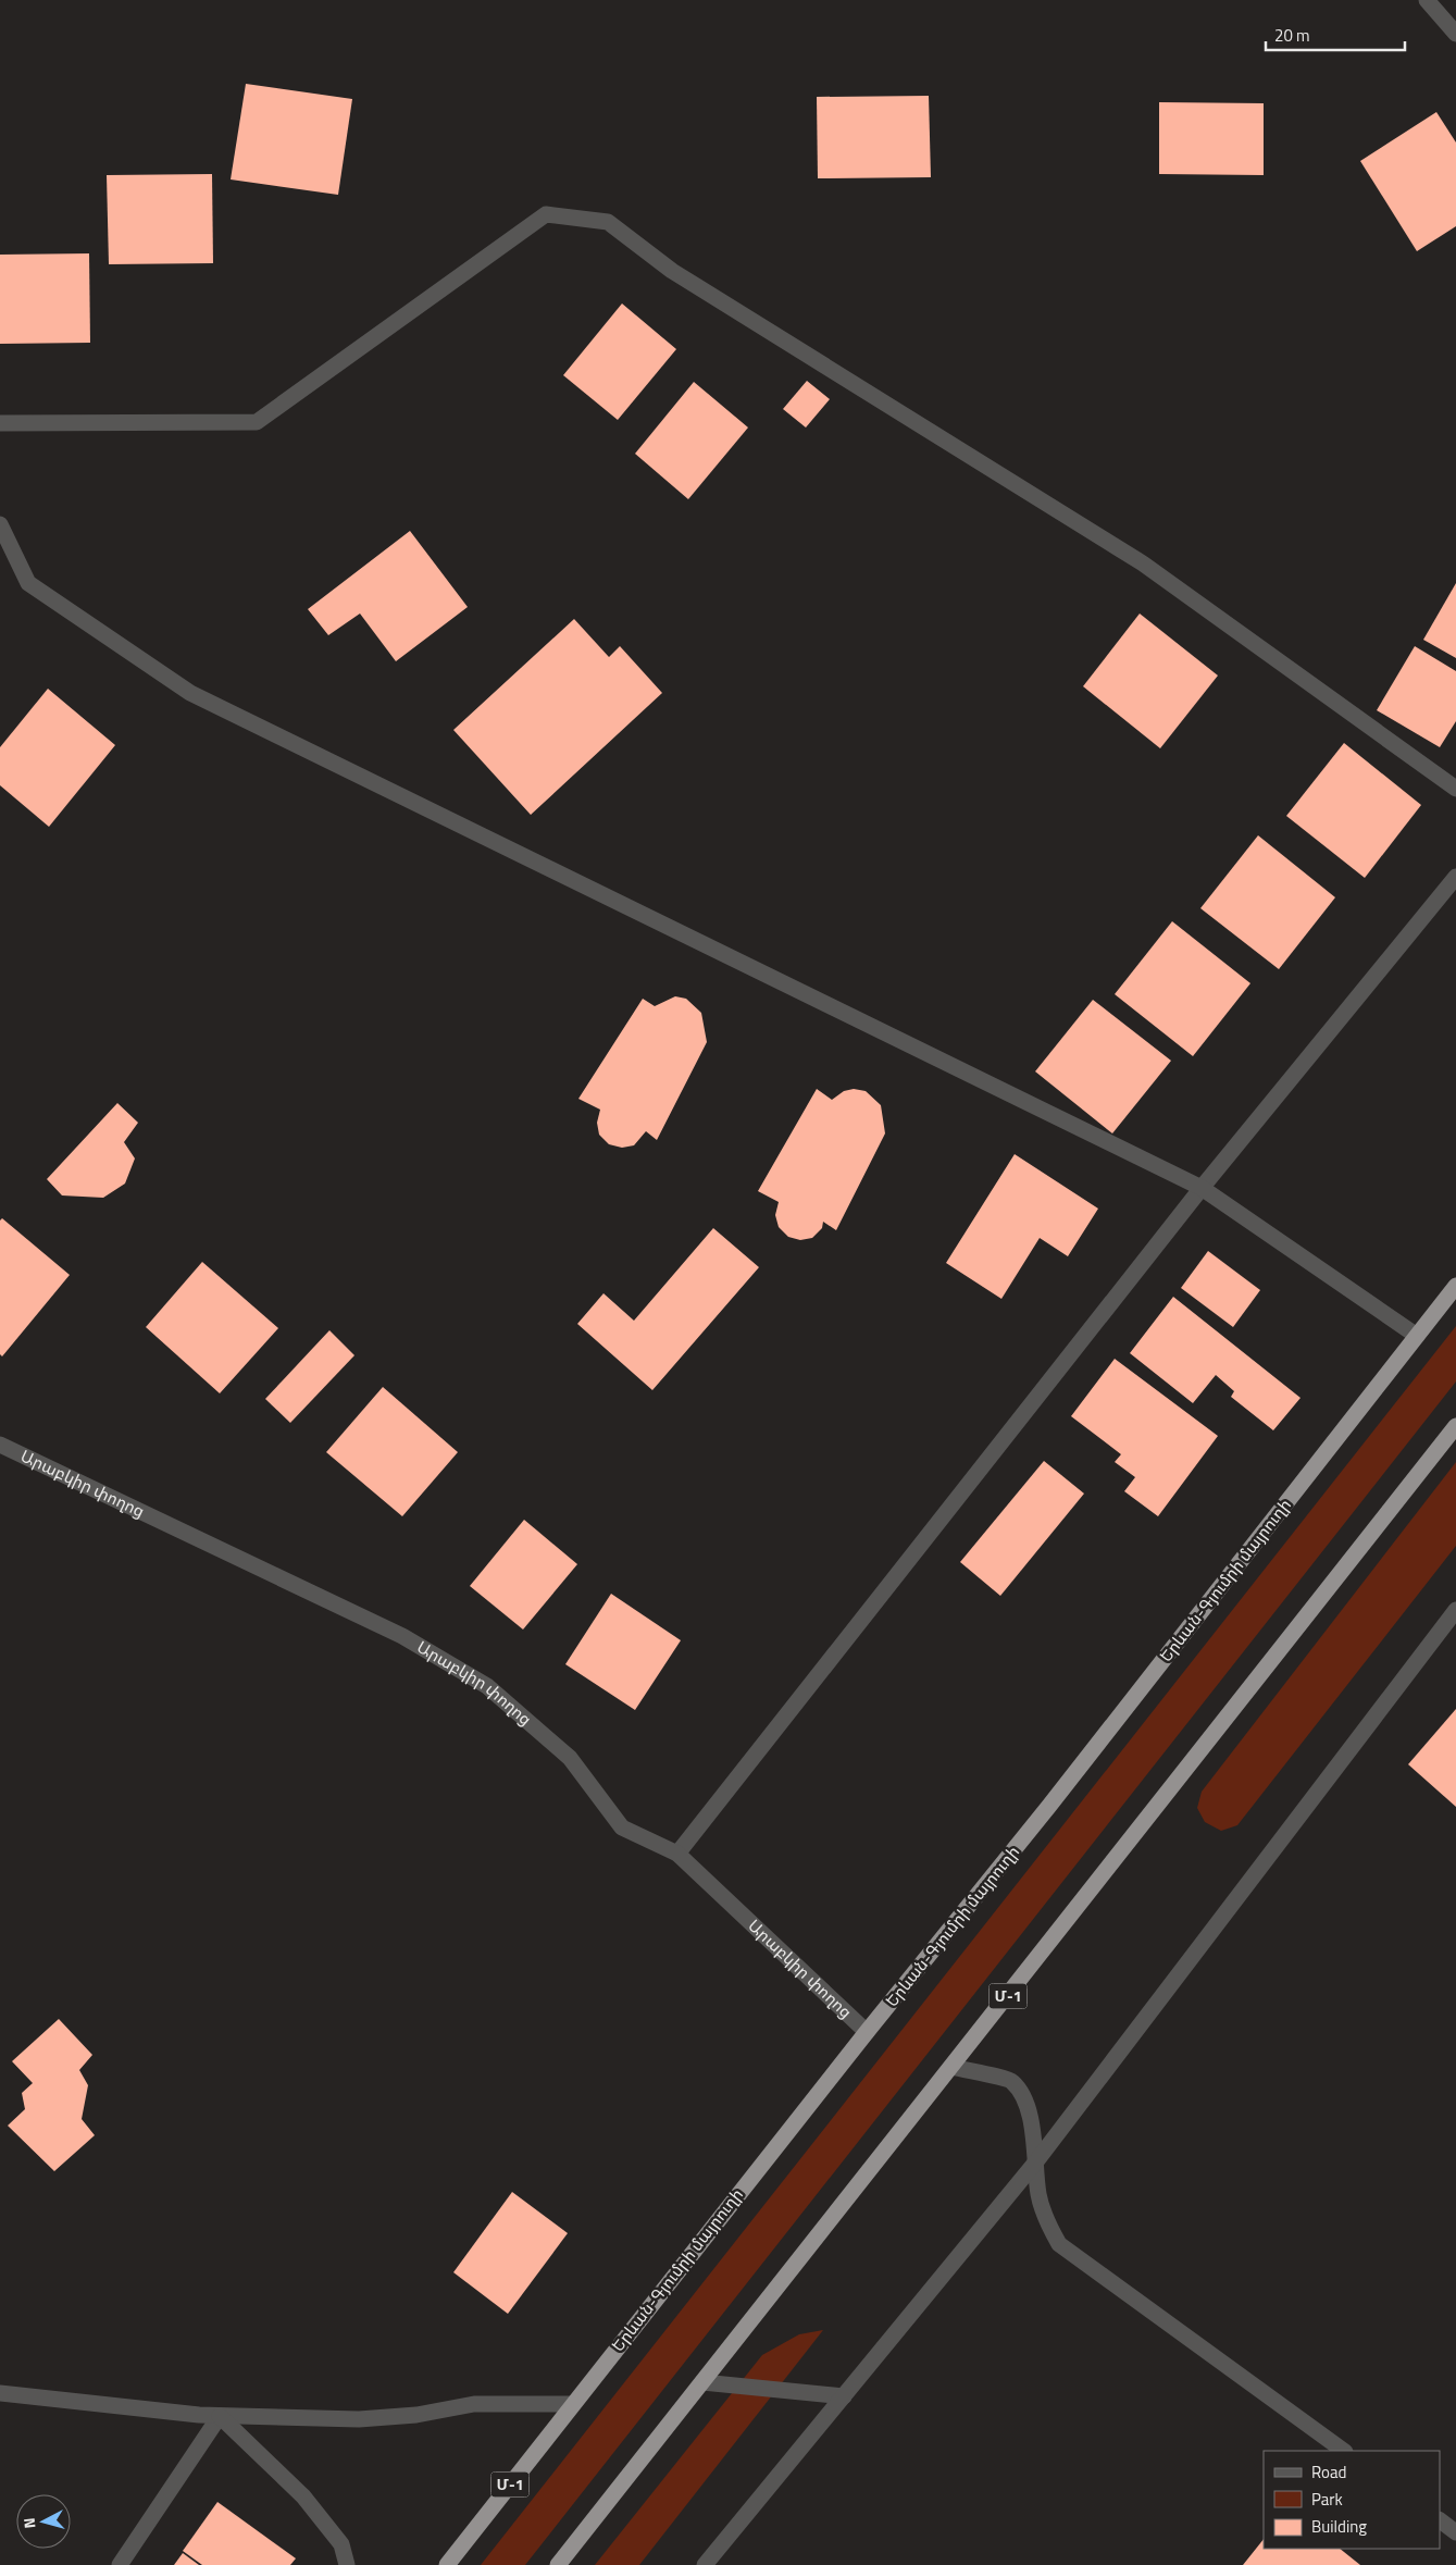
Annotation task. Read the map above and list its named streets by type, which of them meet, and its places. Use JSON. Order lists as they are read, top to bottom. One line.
{"streets":{"highway":["Երևան-Գյումրի մայրուղի","Մ-1"],"street":["Արաբկիր փողոց"]},"crossings":[["Արաբկիր փողոց","Երևան-Գյումրի մայրուղի"]],"legend":["Road","Park","Building"],"scale_bar":"20 m","north":"left"}
